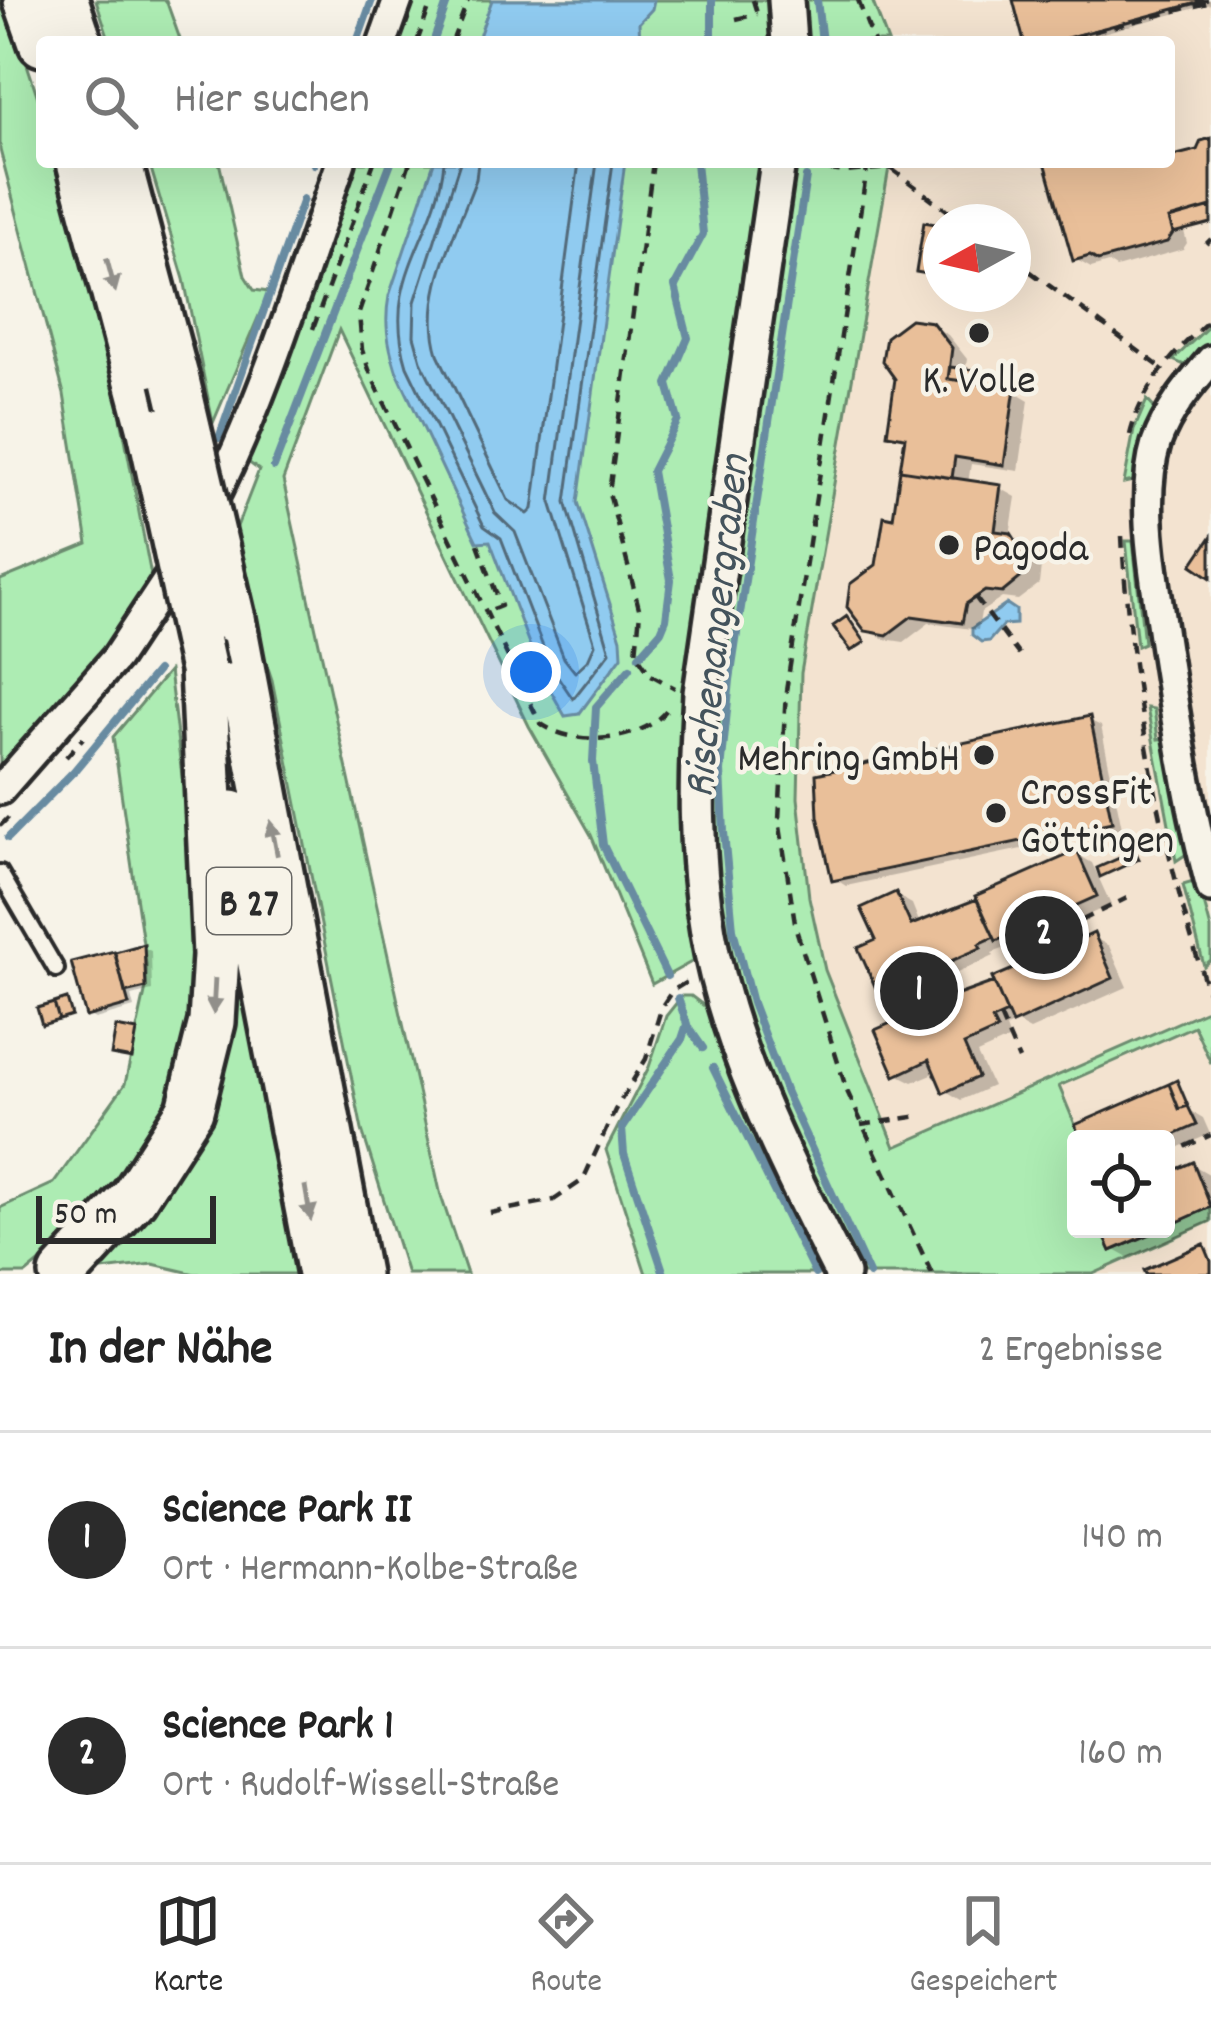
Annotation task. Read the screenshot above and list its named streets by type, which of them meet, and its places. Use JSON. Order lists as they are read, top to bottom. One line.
{"streets":{"highway":["B 27"]},"water":["Rischenangergraben"],"places":["K. Volle","Pagoda","Mehring GmbH","CrossFit Göttingen"],"scale_bar":"50 m","north":"left","page":{"search":"Hier suchen","pins":["2","1"],"scale":"50 m","heading":["In der Nähe","2 Ergebnisse"],"list":[{"mark":"1","name":"Science Park II","note":"Ort · Hermann-Kolbe-Straße","value":"140 m"},{"mark":"2","name":"Science Park 1","note":"Ort · Rudolf-Wissell-Straße","value":"160 m"}],"nav":["Karte","Route","Gespeichert"]}}
